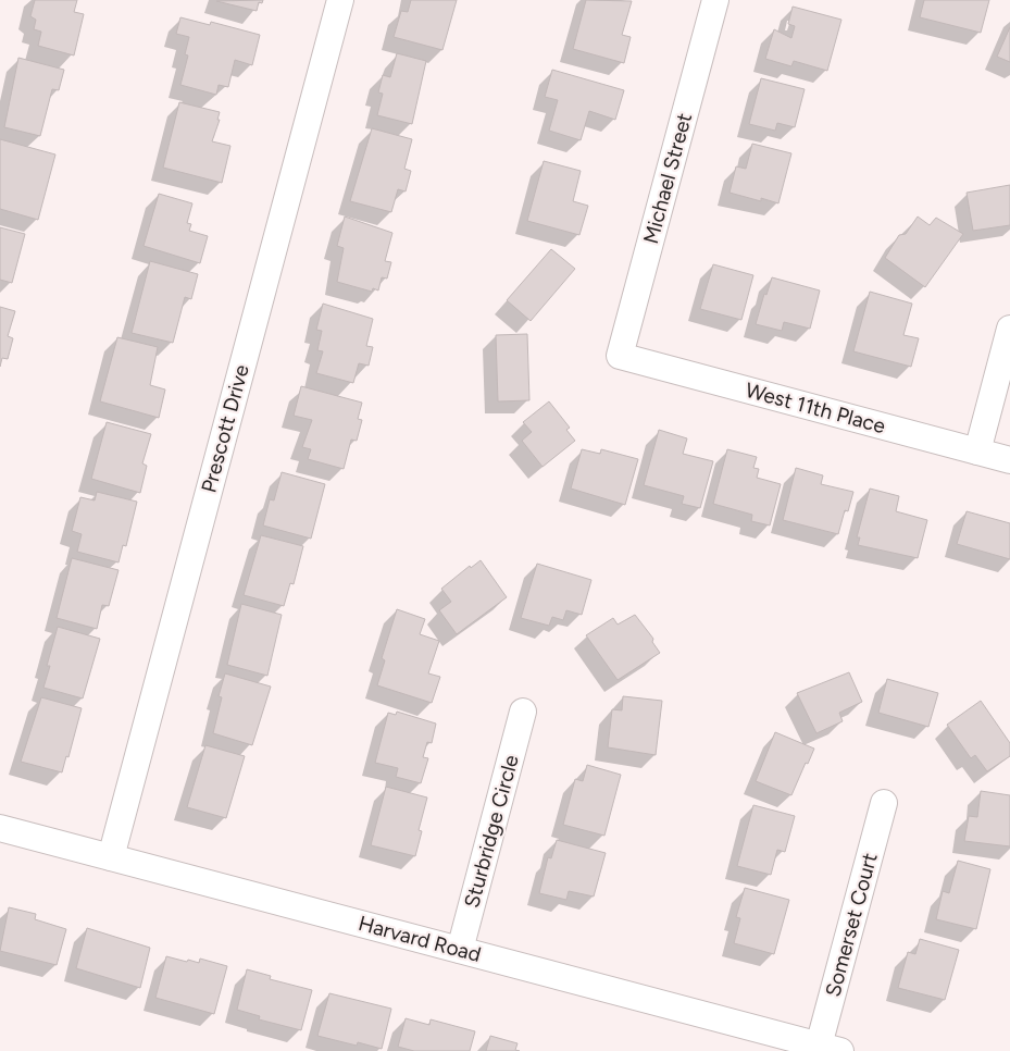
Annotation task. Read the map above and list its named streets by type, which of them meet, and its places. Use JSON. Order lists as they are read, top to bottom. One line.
{"streets":{"street":["Michael Street","West 11th Place","Prescott Drive","Sturbridge Circle","Somerset Court","Harvard Road"]},"crossings":[["Michael Street","West 11th Place"],["Prescott Drive","Harvard Road"],["Sturbridge Circle","Harvard Road"],["Somerset Court","Harvard Road"]]}
